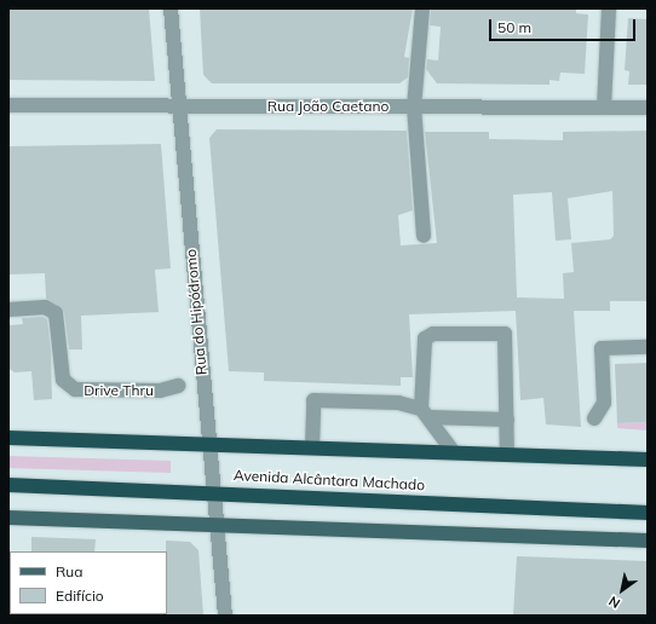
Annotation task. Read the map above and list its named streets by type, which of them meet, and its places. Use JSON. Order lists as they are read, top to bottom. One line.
{"streets":{"highway":["Avenida Alcântara Machado"],"street":["Rua João Caetano","Rua do Hipódromo","Drive Thru"]},"crossings":[["Rua João Caetano","Rua do Hipódromo"],["Rua do Hipódromo","Avenida Alcântara Machado"]],"legend":["Rua","Edifício"],"scale_bar":"50 m","north":"bottom left"}
